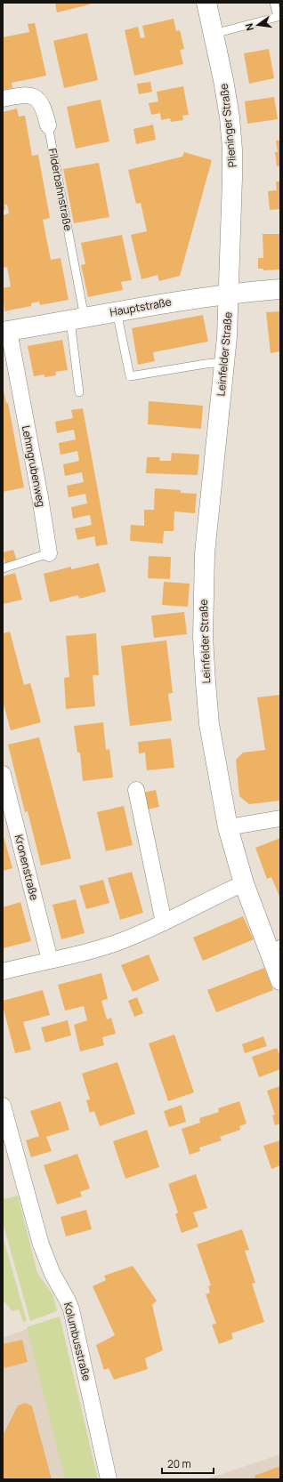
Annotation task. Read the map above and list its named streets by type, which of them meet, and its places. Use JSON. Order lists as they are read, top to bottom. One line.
{"streets":{"main road":["Plieninger Straße","Hauptstraße","Leinfelder Straße"],"street":["Filderbahnstraße","Lehmgrubenweg","Kronenstraße","Kolumbusstraße"]},"crossings":[["Plieninger Straße","Hauptstraße"],["Plieninger Straße","Leinfelder Straße"],["Filderbahnstraße","Hauptstraße"],["Hauptstraße","Leinfelder Straße"],["Hauptstraße","Lehmgrubenweg"]],"scale_bar":"20 m","north":"left"}
